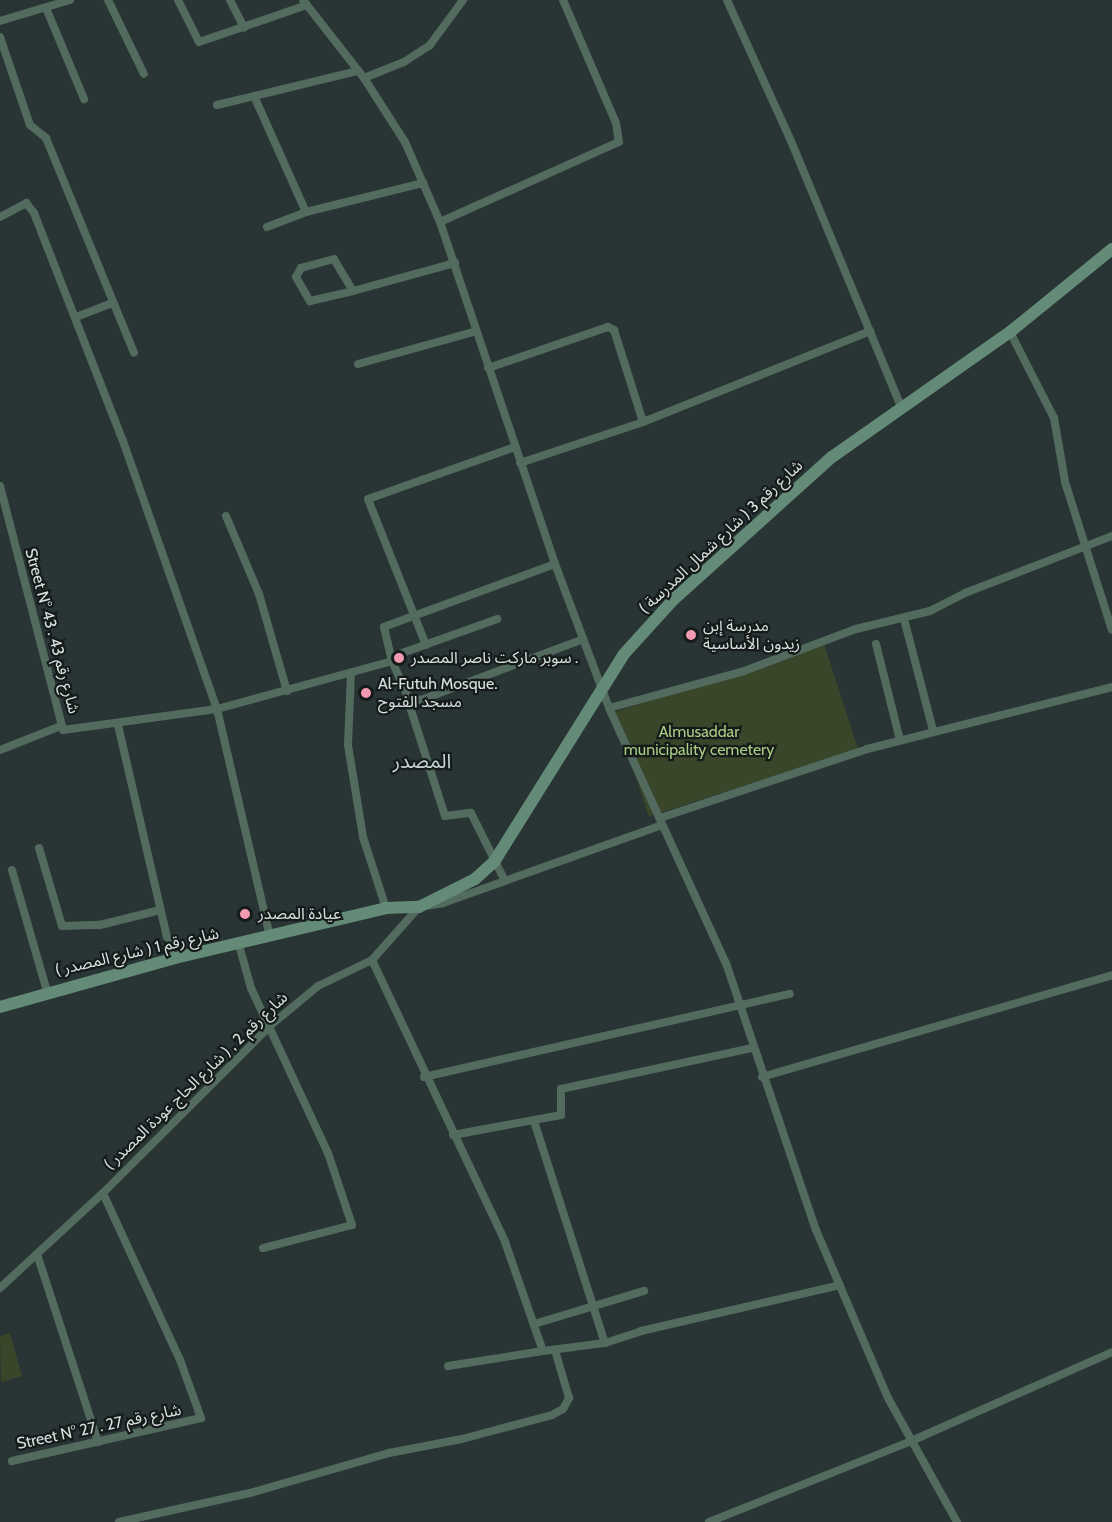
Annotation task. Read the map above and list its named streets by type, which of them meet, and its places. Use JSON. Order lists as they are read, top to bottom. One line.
{"streets":{"street":["شارع رقم 3 ( شارع شمال المدرسة )","Street N° 43 . شارع رقم 43","شارع رقم 1 ( شارع المصدر )","شارع رقم 2 , ( شارع الحاج عودة المصدر )","Street N° 27 . شارع رقم 27"]},"crossings":[["شارع رقم 3 ( شارع شمال المدرسة )","شارع رقم 1 ( شارع المصدر )"],["شارع رقم 3 ( شارع شمال المدرسة )","شارع رقم 2 , ( شارع الحاج عودة المصدر )"],["شارع رقم 1 ( شارع المصدر )","شارع رقم 2 , ( شارع الحاج عودة المصدر )"],["شارع رقم 2 , ( شارع الحاج عودة المصدر )","Street N° 27 . شارع رقم 27"]],"districts":["المصدر"],"parks":["Almusaddar municipality cemetery"],"places":["مدرسة إبن زيدون الأساسية","سوبر ماركت ناصر المصدر .","Al-Futuh Mosque. مسجد الفتوح","عيادة المصدر"]}
